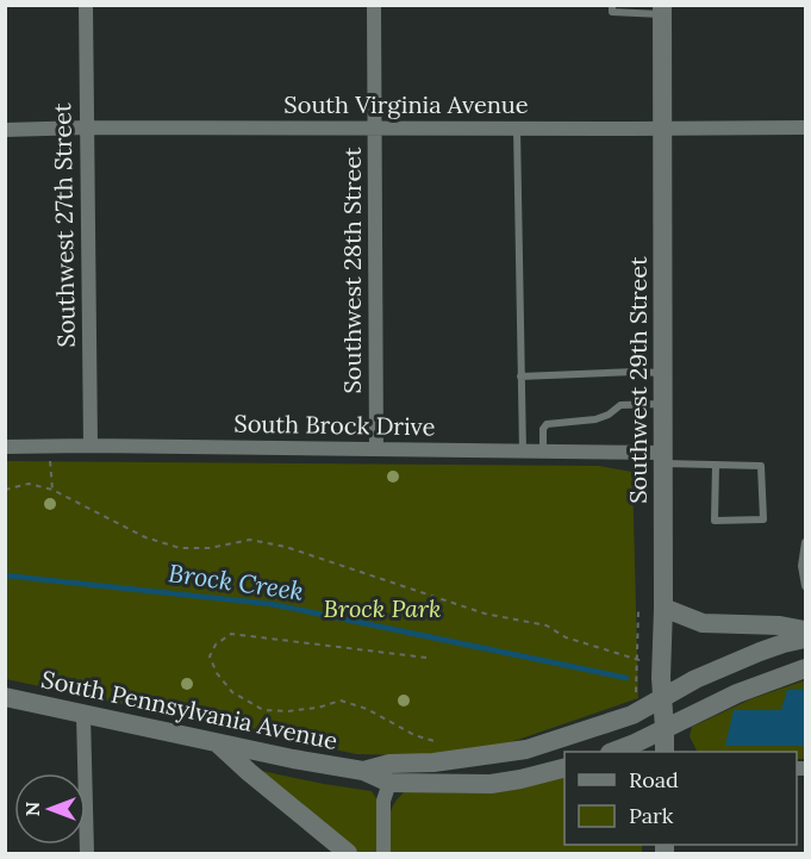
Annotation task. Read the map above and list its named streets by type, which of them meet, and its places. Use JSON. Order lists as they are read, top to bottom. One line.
{"streets":{"main road":["Southwest 29th Street","South Pennsylvania Avenue"],"street":["South Virginia Avenue","Southwest 27th Street","Southwest 28th Street","South Brock Drive"]},"crossings":[["South Virginia Avenue","Southwest 27th Street"],["South Virginia Avenue","Southwest 28th Street"],["South Virginia Avenue","Southwest 29th Street"],["Southwest 27th Street","South Brock Drive"],["Southwest 28th Street","South Brock Drive"],["Southwest 29th Street","South Brock Drive"],["Southwest 29th Street","South Pennsylvania Avenue"]],"water":["Brock Creek"],"parks":["Brock Park"],"legend":["Road","Park"],"north":"left"}
